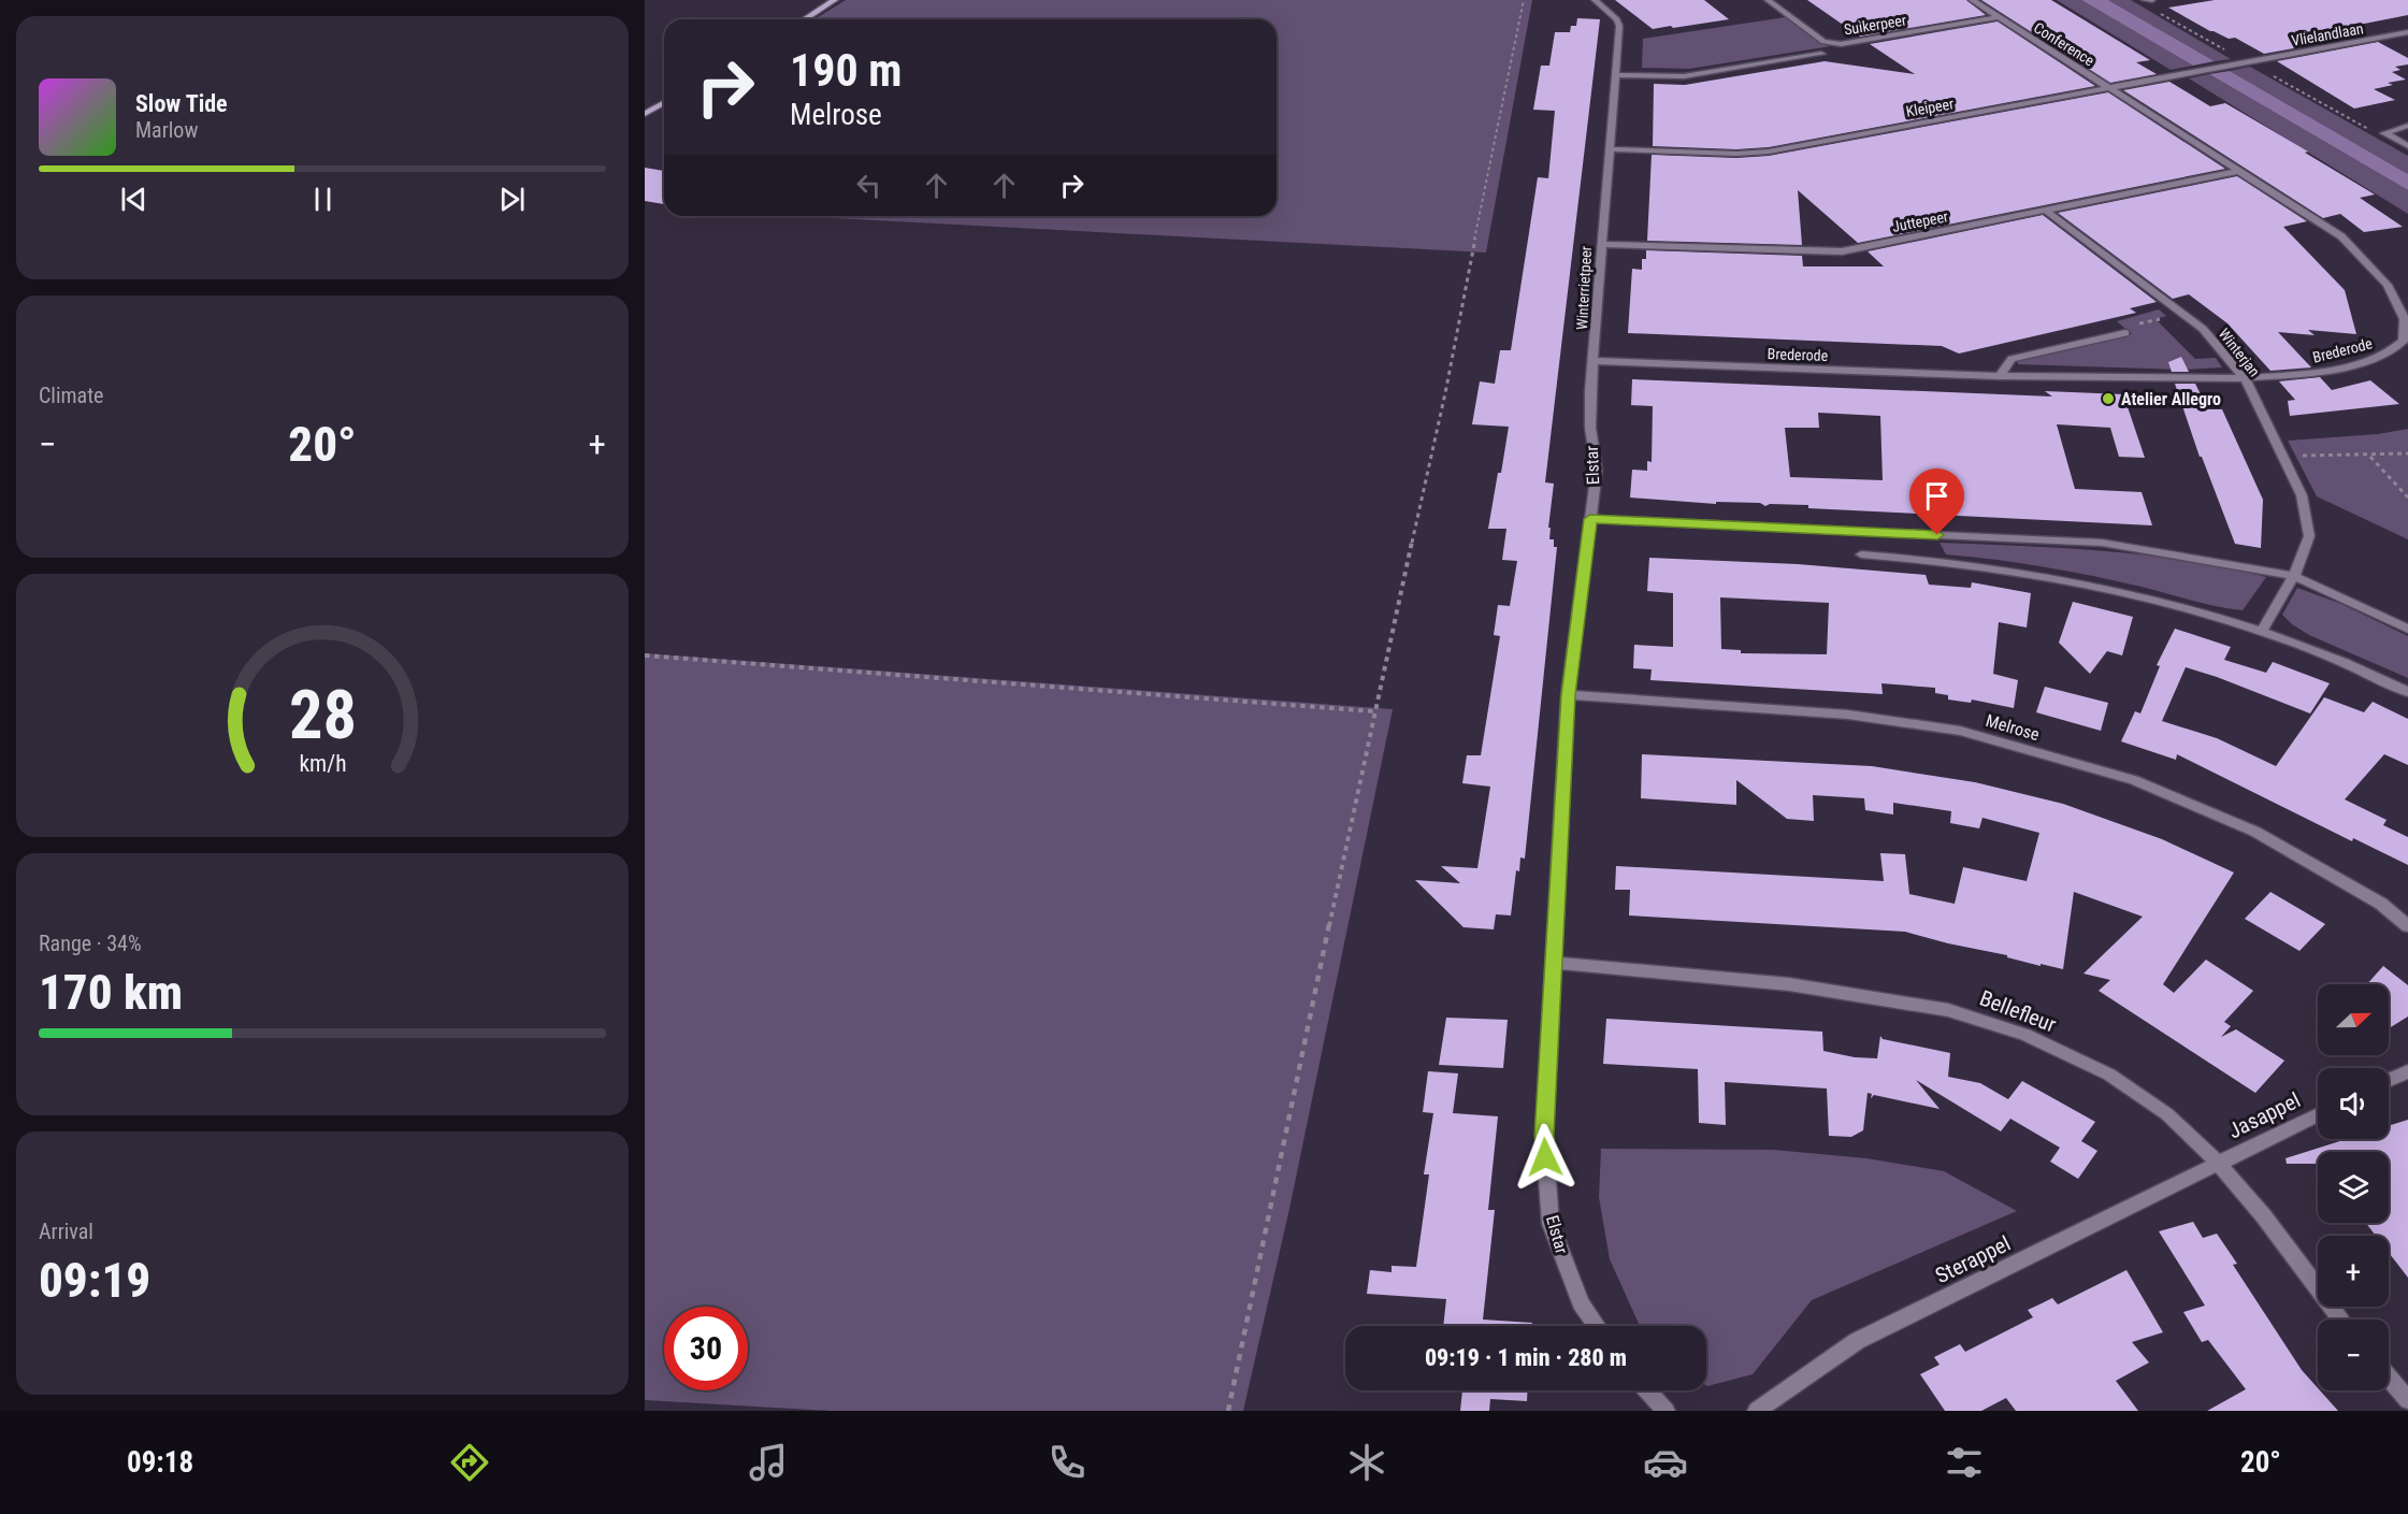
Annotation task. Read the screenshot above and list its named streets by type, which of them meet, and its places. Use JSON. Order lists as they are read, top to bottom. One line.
{"streets":{"street":["Suikerpeer","Vlielandlaan","Conference","Kleipeer","Juttepeer","Winterrietpeer","Brederode","Winterjan","Elstar","Melrose","Bellefleur","Jasappel","Sterappel"]},"crossings":[["Suikerpeer","Conference"],["Vlielandlaan","Kleipeer"],["Conference","Kleipeer"],["Conference","Brederode"],["Kleipeer","Winterrietpeer"],["Kleipeer","Brederode"],["Juttepeer","Winterrietpeer"],["Juttepeer","Brederode"],["Juttepeer","Winterjan"],["Winterrietpeer","Brederode"],["Winterrietpeer","Elstar"],["Brederode","Winterjan"],["Elstar","Melrose"],["Elstar","Bellefleur"],["Bellefleur","Jasappel"],["Bellefleur","Sterappel"],["Jasappel","Sterappel"]],"places":["Atelier Allegro"],"north":"right","page":{"turn":["190 m","Melrose"],"song":["Slow Tide","Marlow"],"tile":["Climate",["Range · 34%","170 km"],["Arrival","09:19"]],"heat":["−","20°","+"],"map_buttons":["+","−"],"limit":"30","trip":"09:19 · 1 min · 280 m","tabs":["09:18","20°"],"gauge":["28","km/h"]}}
